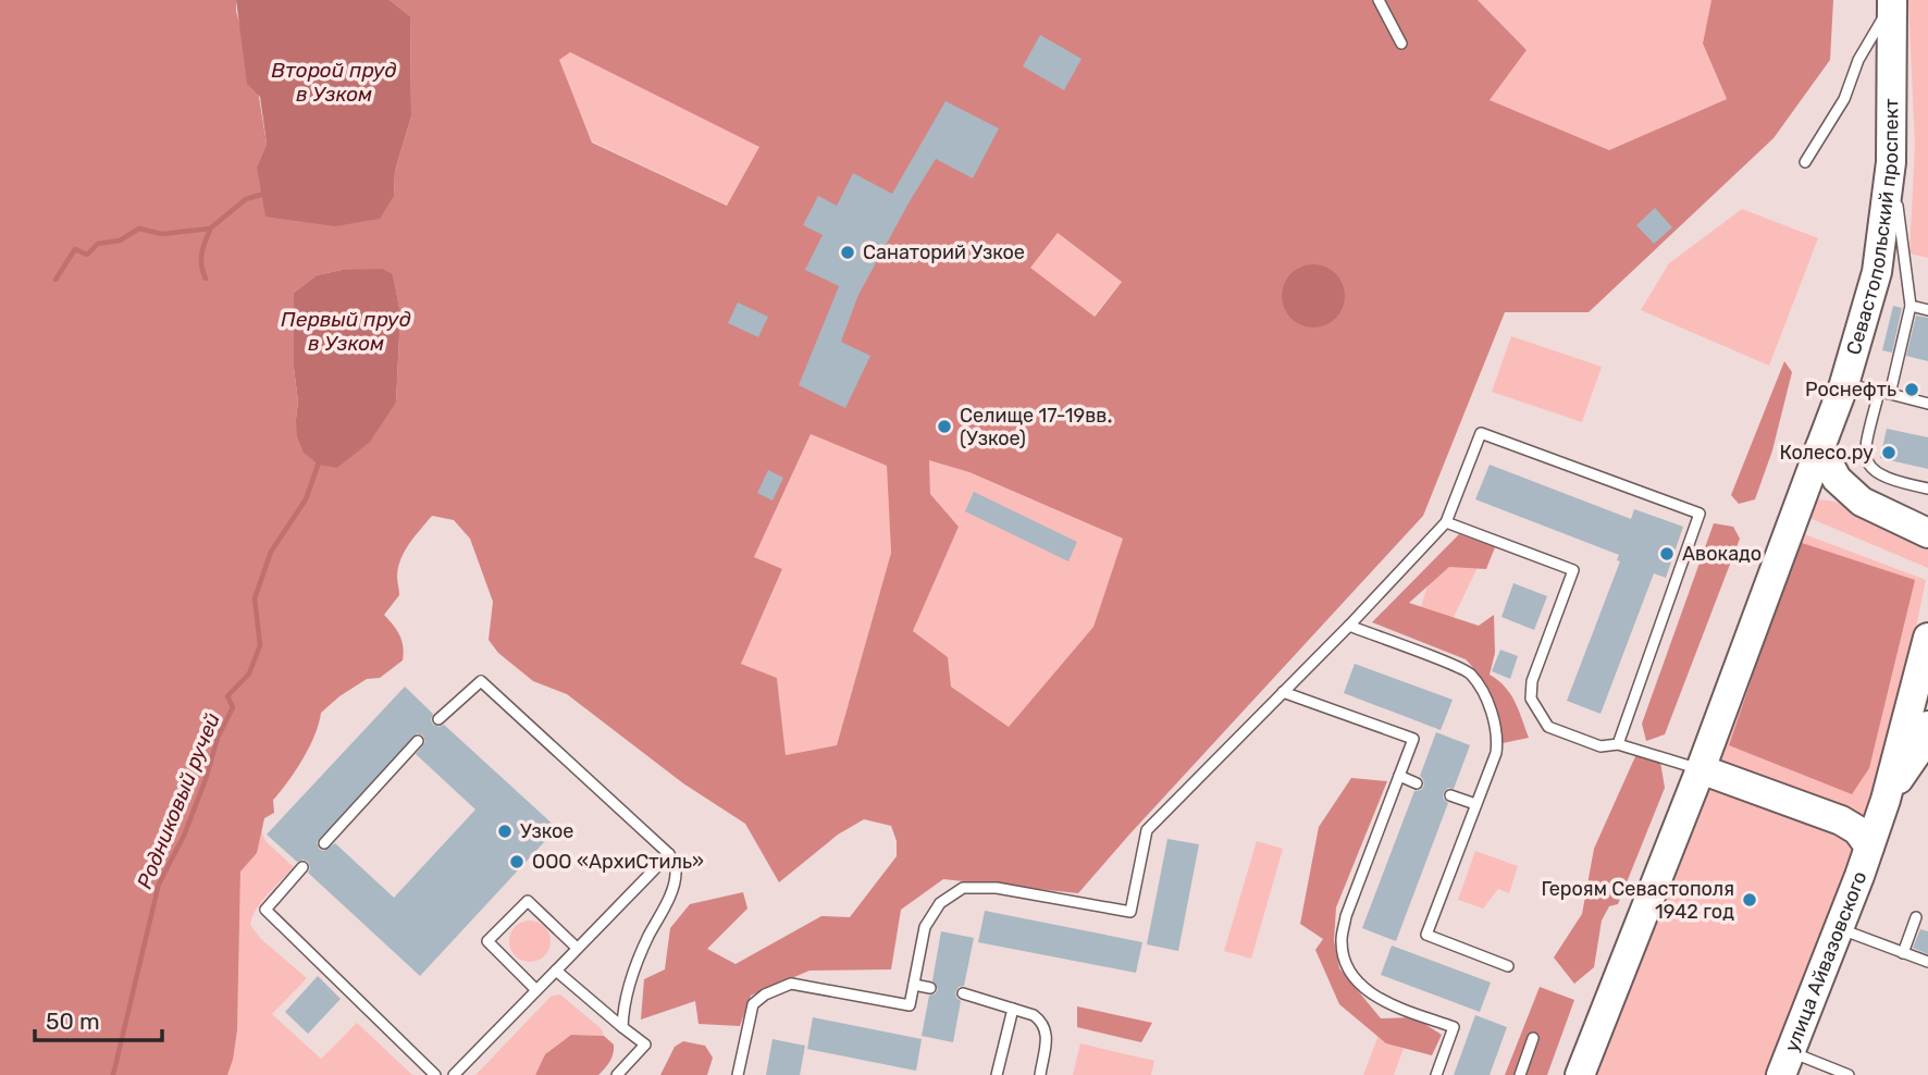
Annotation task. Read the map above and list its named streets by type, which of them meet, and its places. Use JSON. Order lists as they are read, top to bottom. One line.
{"streets":{"main road":["Севастопольский проспект","улица Айвазовского"]},"water":["Второй пруд в Узком","Первый пруд в Узком","Родниковый ручей"],"places":["Санаторий Узкое","Роснефть","Селище 17-19вв. (Узкое)","Колесо.ру","Авокадо","Узкое","ООО «АрхиСтиль»","Героям Севастополя 1942 год"],"scale_bar":"50 m"}
